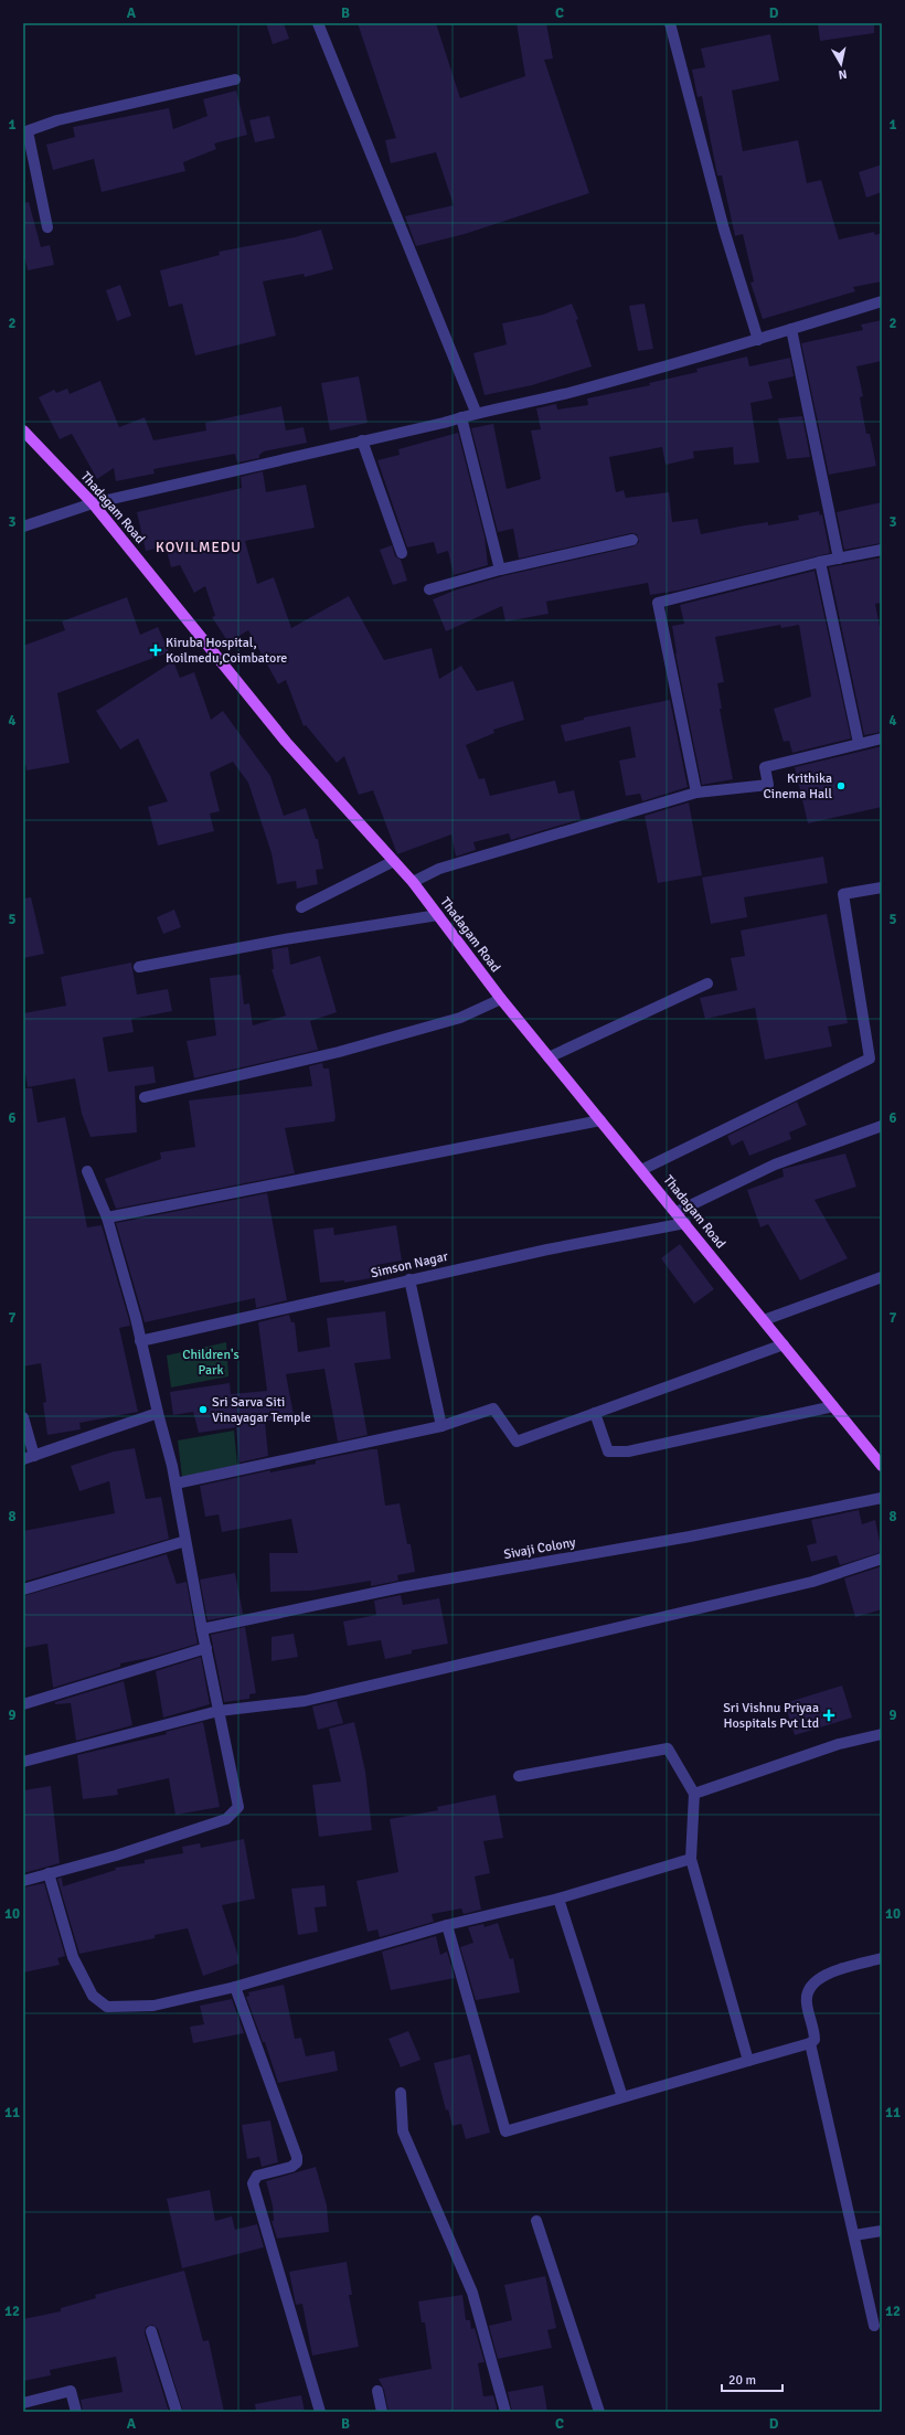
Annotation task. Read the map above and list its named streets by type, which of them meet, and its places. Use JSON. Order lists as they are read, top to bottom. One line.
{"streets":{"main road":["Thadagam Road"],"street":["Simson Nagar","Sivaji Colony"]},"crossings":[["Thadagam Road","Simson Nagar"]],"districts":["KOVILMEDU"],"parks":["Children's Park"],"places":{"health":["Kiruba Hospital, Koilmedu,Coimbatore","Sri Vishnu Priyaa Hospitals Pvt Ltd"],"other":["Krithika Cinema Hall","Sri Sarva Siti Vinayagar Temple"]},"scale_bar":"20 m","north":"bottom","grid":{"columns":["A","B","C","D"],"rows":["1","2","3","4","5","6","7","8","9","10","11","12"]}}
